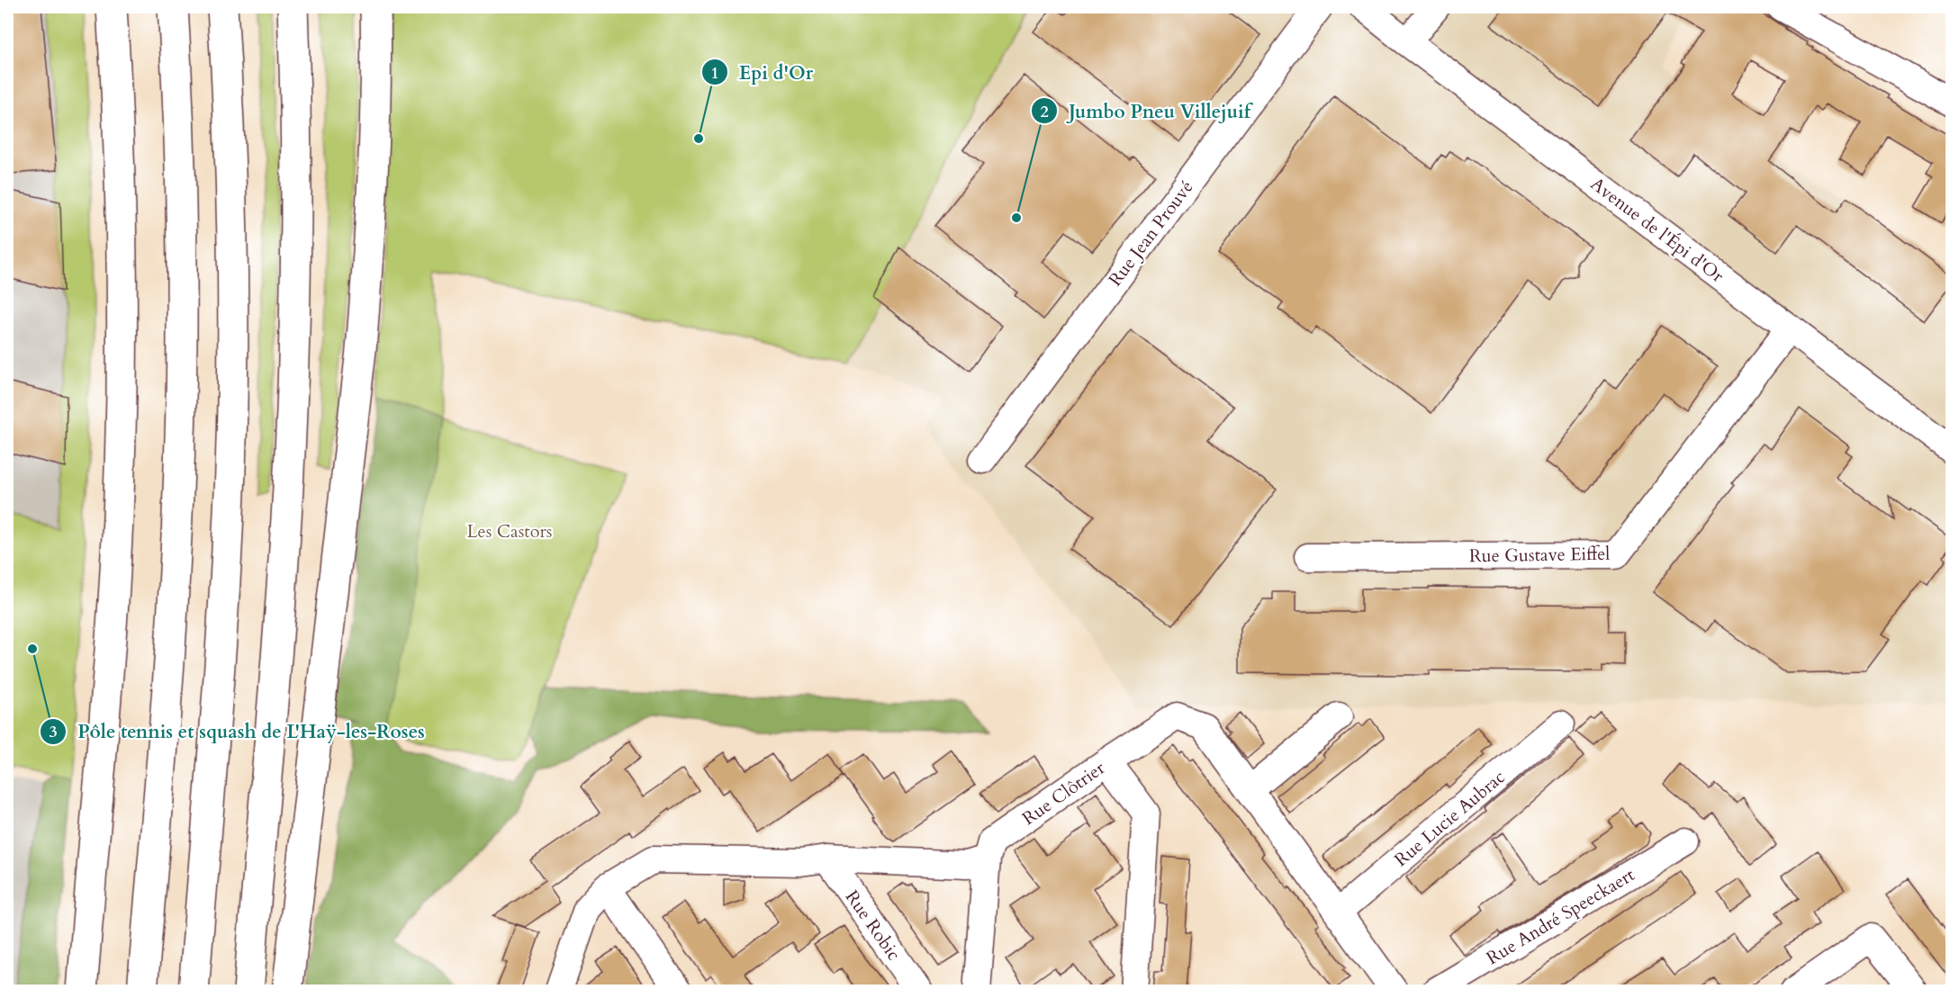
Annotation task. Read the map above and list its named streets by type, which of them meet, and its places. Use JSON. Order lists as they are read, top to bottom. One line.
{"streets":{"street":["Avenue de l'Épi d'Or","Rue Jean Prouvé","Rue Gustave Eiffel","Rue Clôtrier","Rue Lucie Aubrac","Rue André Speeckaert","Rue Robic"]},"crossings":[["Avenue de l'Épi d'Or","Rue Gustave Eiffel"],["Rue Clôtrier","Rue Lucie Aubrac"]],"parks":["Les Castors"],"places":["Epi d'Or","Jumbo Pneu Villejuif","Pôle tennis et squash de L'Haÿ-les-Roses"]}
